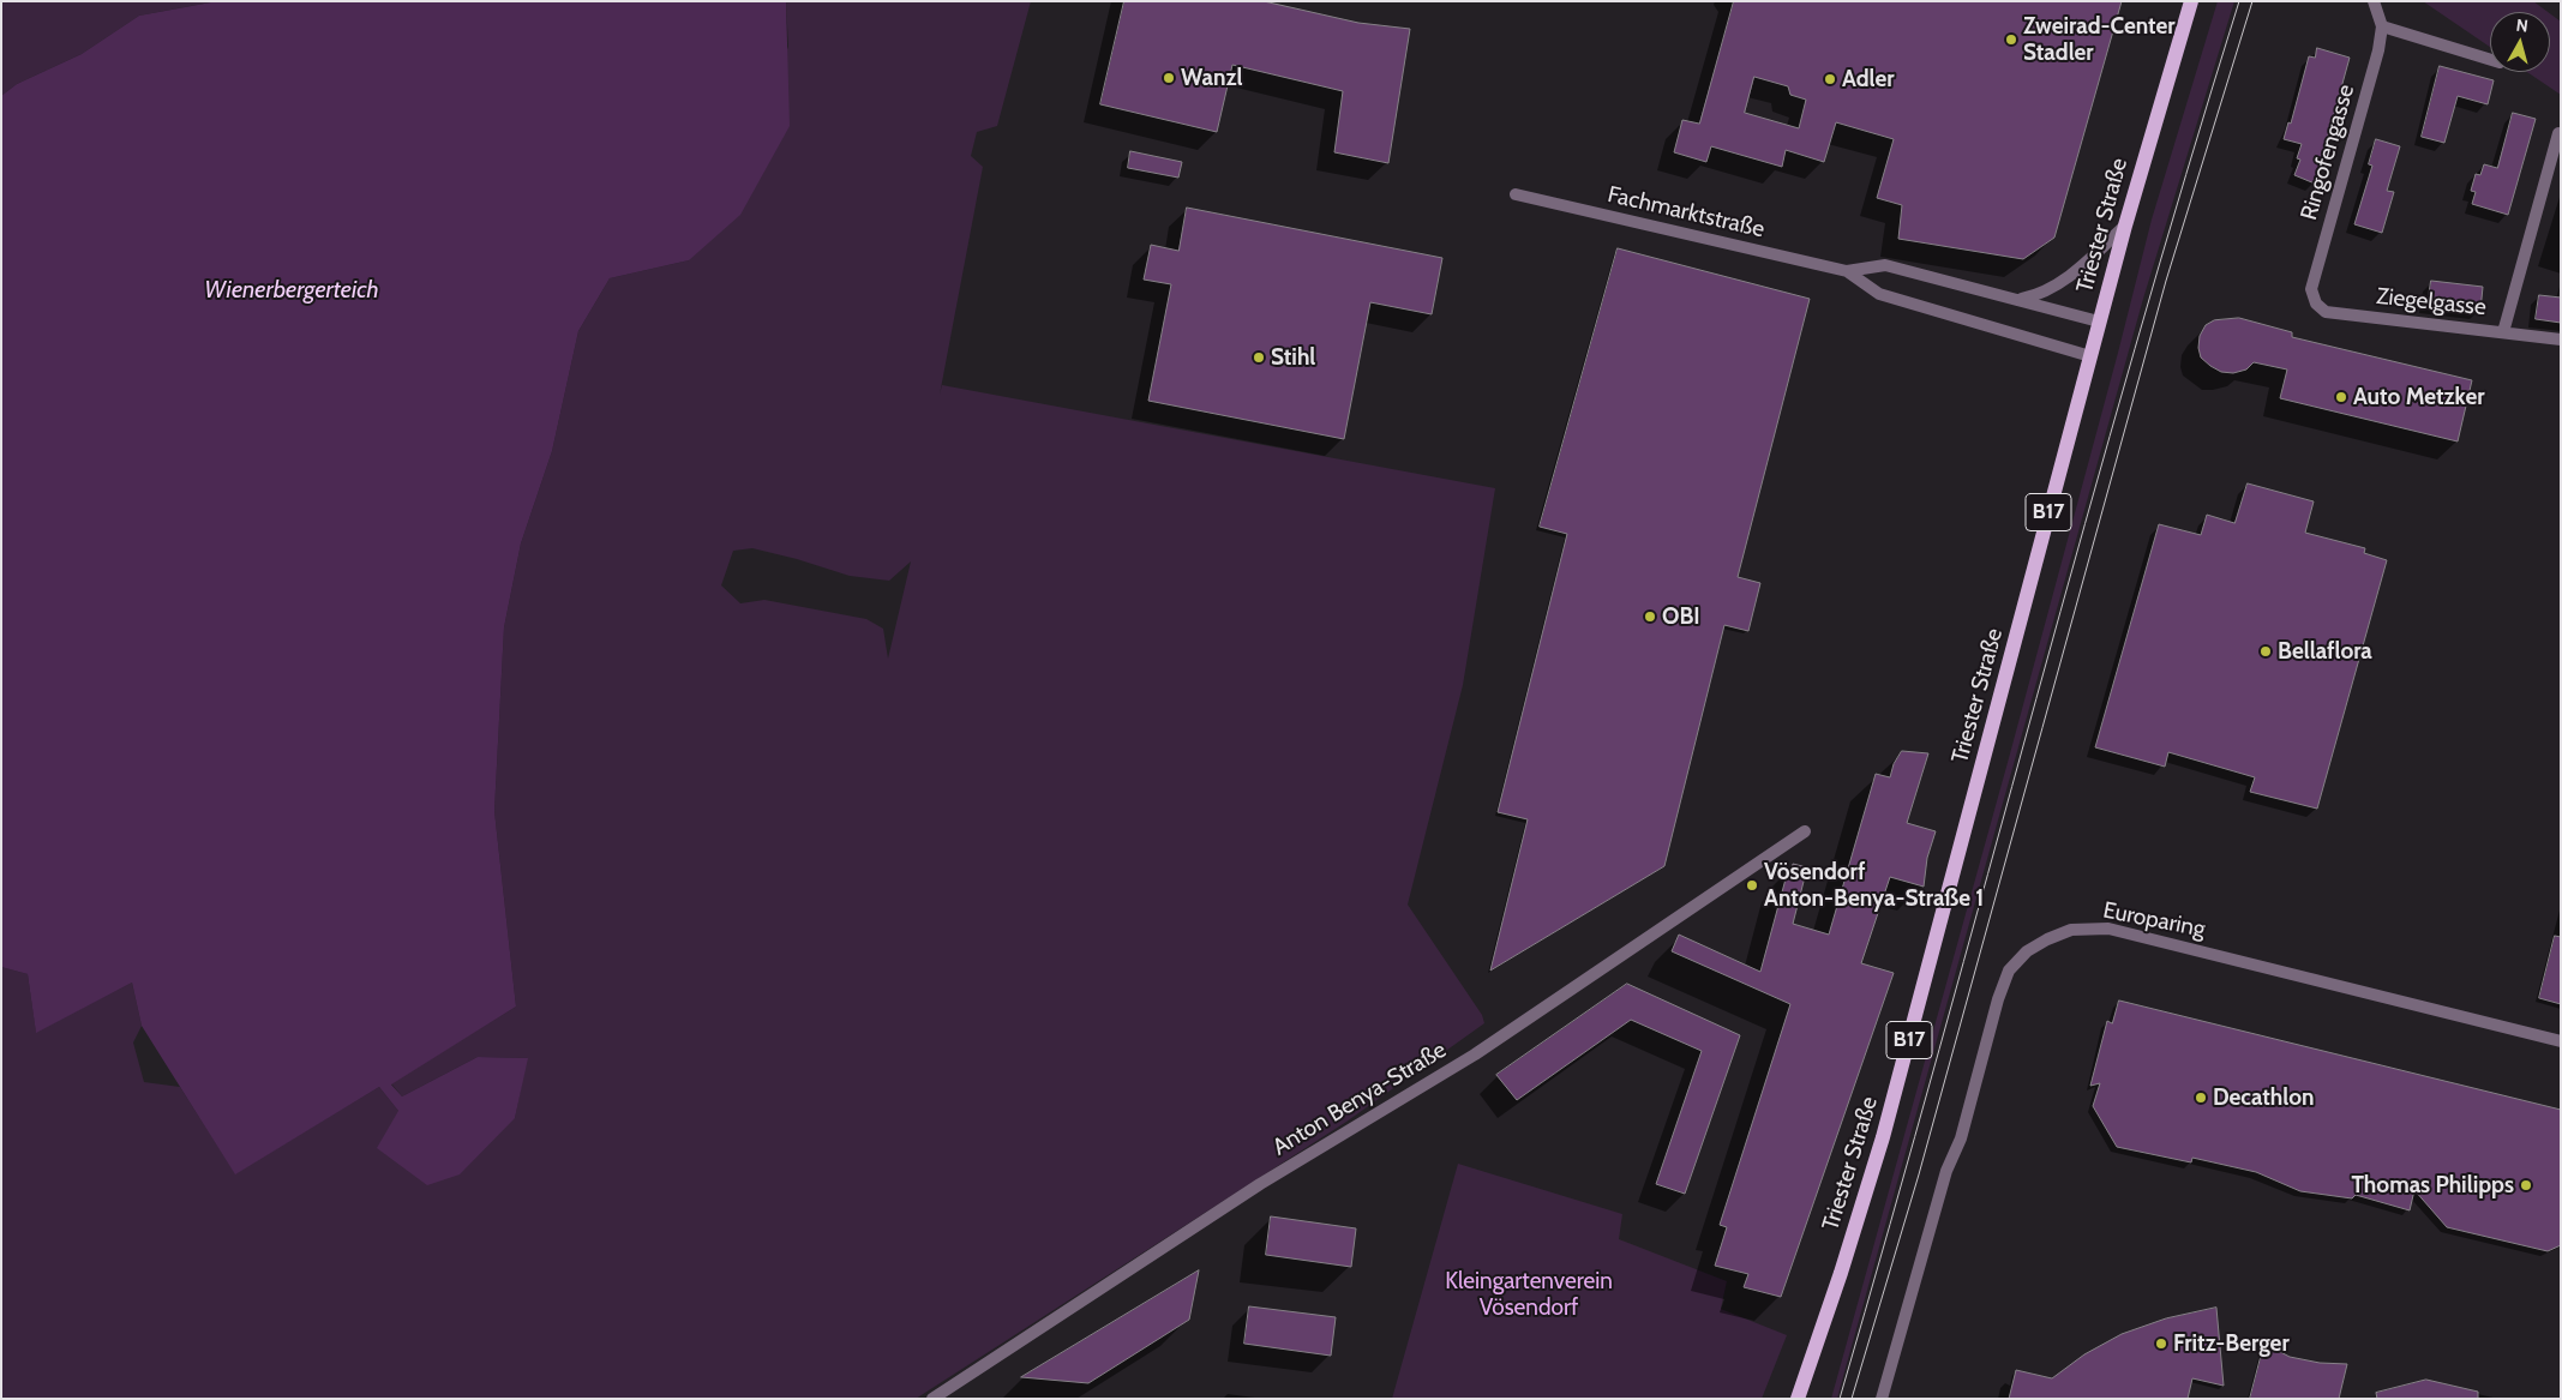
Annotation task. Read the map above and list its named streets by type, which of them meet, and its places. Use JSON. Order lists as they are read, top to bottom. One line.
{"streets":{"main road":["Triester Straße","B17"],"street":["Ringofengasse","Fachmarktstraße","Ziegelgasse","Europaring","Anton Benya-Straße"]},"crossings":[["Ringofengasse","Ziegelgasse"],["Fachmarktstraße","Triester Straße"]],"water":["Wienerbergerteich"],"parks":["Kleingartenverein Vösendorf"],"places":["Zweirad-Center Stadler","Wanzl","Adler","Stihl","Auto Metzker","OBI","Bellaflora","Vösendorf Anton-Benya-Straße 1","Decathlon","Thomas Philipps","Fritz-Berger"],"north":"top"}
